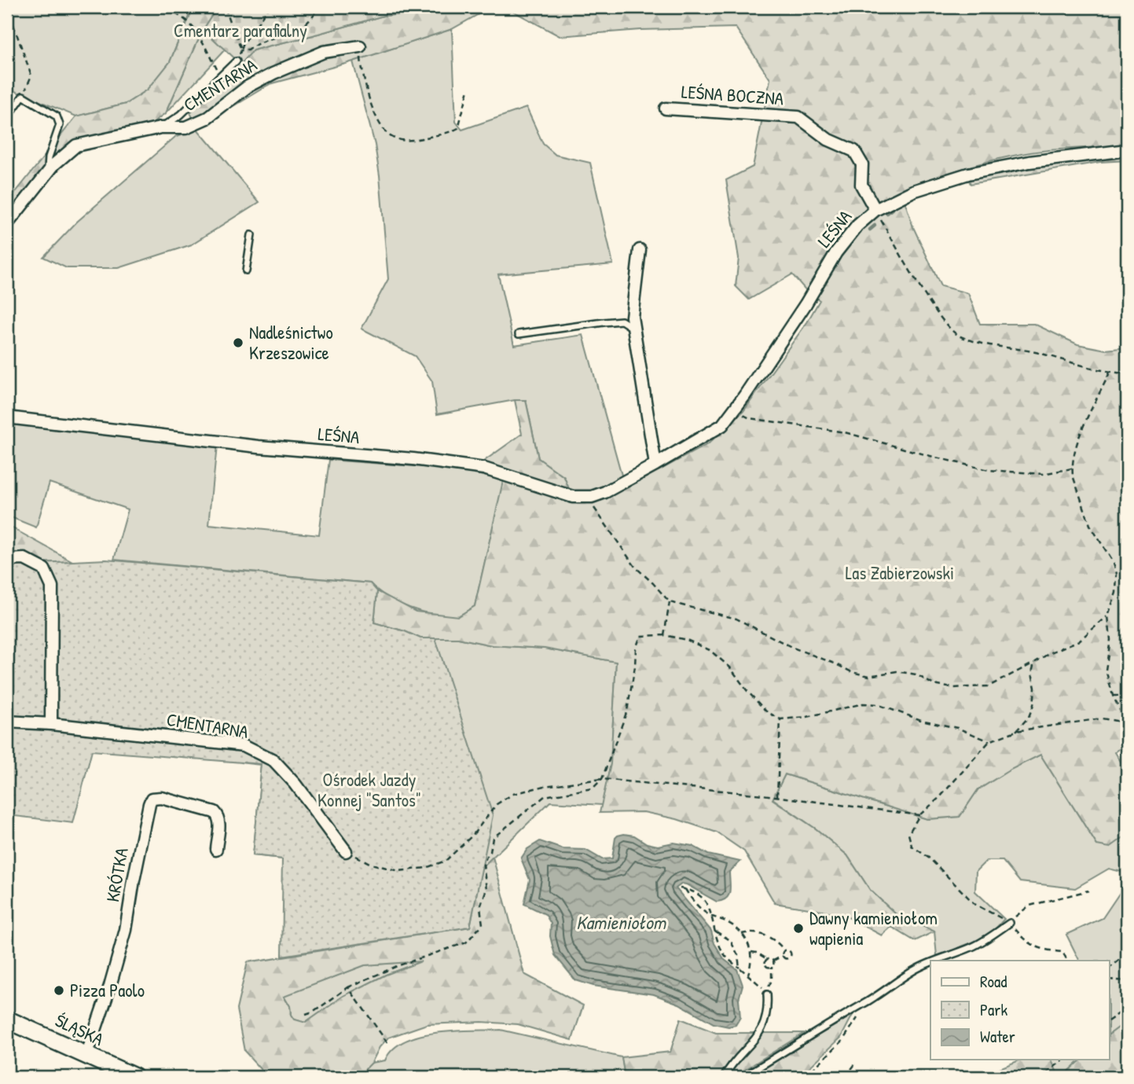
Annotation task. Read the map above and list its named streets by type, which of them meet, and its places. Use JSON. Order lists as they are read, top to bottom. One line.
{"streets":{"main road":["ŚLĄSKA"],"street":["CMENTARNA","LEŚNA BOCZNA","LEŚNA","KRÓTKA"]},"crossings":[["LEŚNA BOCZNA","LEŚNA"],["KRÓTKA","ŚLĄSKA"]],"water":["Kamieniołom"],"parks":["Cmentarz parafialny","Las Zabierzowski","Ośrodek Jazdy Konnej \"Santos\""],"places":["Nadleśnictwo Krzeszowice","Dawny kamieniołom wapienia","Pizza Paolo"],"legend":["Road","Park","Water"]}
